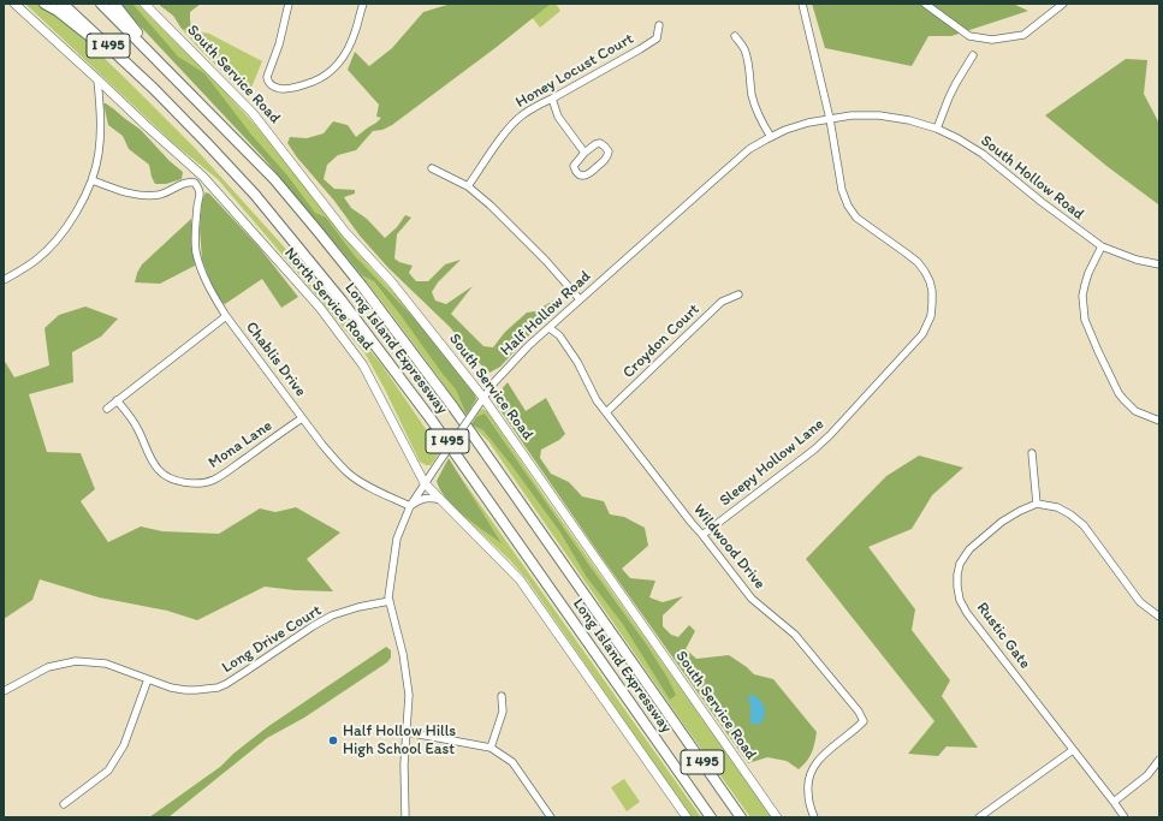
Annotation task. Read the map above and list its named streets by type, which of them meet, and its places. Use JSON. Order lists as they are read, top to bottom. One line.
{"streets":{"highway":["I 495","Long Island Expressway"],"main road":["South Service Road","North Service Road"],"street":["Honey Locust Court","South Hollow Road","Half Hollow Road","Croydon Court","Chablis Drive","Mona Lane","Sleepy Hollow Lane","Wildwood Drive","Rustic Gate","Long Drive Court"]},"crossings":[["South Service Road","Half Hollow Road"],["South Hollow Road","Half Hollow Road"],["South Hollow Road","Sleepy Hollow Lane"],["North Service Road","Half Hollow Road"],["Half Hollow Road","Chablis Drive"],["Half Hollow Road","Sleepy Hollow Lane"],["Half Hollow Road","Wildwood Drive"],["Half Hollow Road","Long Drive Court"],["Croydon Court","Wildwood Drive"],["Chablis Drive","Mona Lane"],["Sleepy Hollow Lane","Wildwood Drive"]],"places":["Half Hollow Hills High School East"]}
